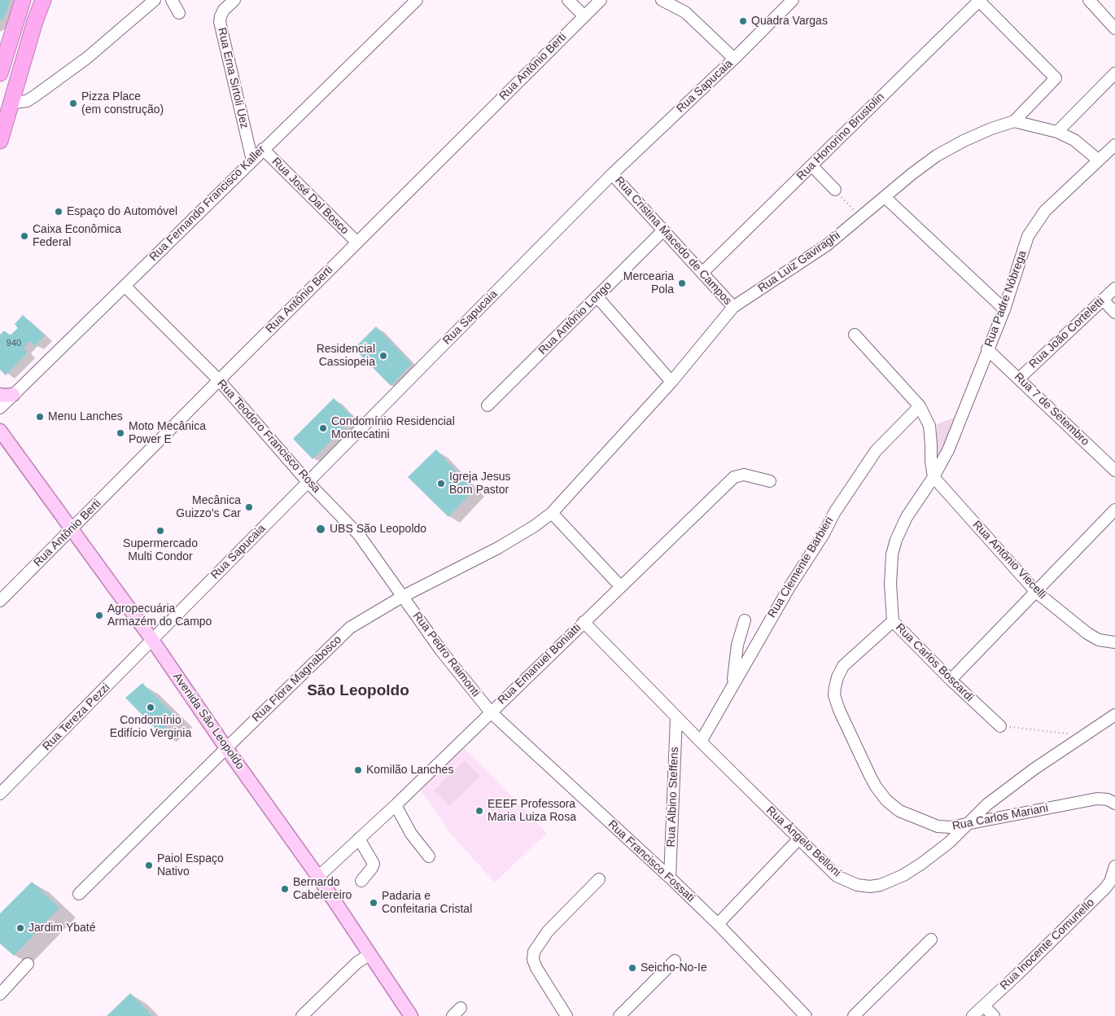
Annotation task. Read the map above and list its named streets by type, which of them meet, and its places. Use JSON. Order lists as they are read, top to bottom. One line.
{"streets":{"main road":["Avenida São Leopoldo"],"street":["Rua Antônio Berti","Rua Erna Sirtoli Uez","Rua Sapucaia","Rua Honorino Brustolin","Rua José Dal Bosco","Rua Fernando Francisco Kaller","Rua Cristina Macedo de Campos","Rua Luiz Gaviraghi","Rua Padre Nóbrega","Rua Antônio Longo","Rua João Corteletti","Rua 7 de Setembro","Rua Teodoro Francisco Rosa","Rua Antônio Viecelli","Rua Clemente Barbieri","Rua Pedro Raimonti","Rua Carlos Boscardi","Rua Emanuel Boniatti","Rua Flora Magnabosco","Rua Tereza Pezzi","Rua Albino Steffens","Rua Carlos Mariani","Rua Ângelo Belloni","Rua Francisco Fossati","Rua Inocente Comunello"]},"crossings":[["Rua Antônio Berti","Rua José Dal Bosco"],["Rua Antônio Berti","Rua Teodoro Francisco Rosa"],["Rua Antônio Berti","Avenida São Leopoldo"],["Rua Erna Sirtoli Uez","Rua Fernando Francisco Kaller"],["Rua Sapucaia","Rua Cristina Macedo de Campos"],["Rua Sapucaia","Rua Teodoro Francisco Rosa"],["Rua Sapucaia","Rua Tereza Pezzi"],["Rua Sapucaia","Avenida São Leopoldo"],["Rua Honorino Brustolin","Rua Cristina Macedo de Campos"],["Rua José Dal Bosco","Rua Fernando Francisco Kaller"],["Rua Fernando Francisco Kaller","Rua Teodoro Francisco Rosa"],["Rua Cristina Macedo de Campos","Rua Luiz Gaviraghi"],["Rua Cristina Macedo de Campos","Rua Antônio Longo"],["Rua Luiz Gaviraghi","Rua Flora Magnabosco"],["Rua Padre Nóbrega","Rua 7 de Setembro"],["Rua Padre Nóbrega","Rua Antônio Viecelli"],["Rua Padre Nóbrega","Rua Carlos Boscardi"],["Rua João Corteletti","Rua 7 de Setembro"],["Rua Teodoro Francisco Rosa","Rua Pedro Raimonti"],["Rua Teodoro Francisco Rosa","Rua Flora Magnabosco"],["Rua Antônio Viecelli","Rua Carlos Boscardi"],["Rua Clemente Barbieri","Rua Ângelo Belloni"],["Rua Pedro Raimonti","Rua Emanuel Boniatti"],["Rua Pedro Raimonti","Rua Flora Magnabosco"],["Rua Pedro Raimonti","Rua Francisco Fossati"],["Rua Carlos Boscardi","Rua Carlos Mariani"],["Rua Emanuel Boniatti","Avenida São Leopoldo"],["Rua Emanuel Boniatti","Rua Ângelo Belloni"],["Rua Emanuel Boniatti","Rua Francisco Fossati"],["Rua Flora Magnabosco","Avenida São Leopoldo"],["Rua Tereza Pezzi","Avenida São Leopoldo"],["Rua Albino Steffens","Rua Ângelo Belloni"],["Rua Albino Steffens","Rua Francisco Fossati"],["Rua Carlos Mariani","Rua Ângelo Belloni"]],"districts":["São Leopoldo"],"places":["Quadra Vargas","Pizza Place (em construção)","Espaço do Automóvel","Caixa Econômica Federal","Mercearia Pola","Residencial Cassiopeia","Menu Lanches","Condomínio Residencial Montecatini","Moto Mecânica Power E","Igreja Jesus Bom Pastor","Mecânica Guizzo's Car","UBS São Leopoldo","Supermercado Multi Condor","Agropecuária Armazém do Campo","Condomínio Edifício Verginia","Komilão Lanches","EEEF Professora Maria Luiza Rosa","Paiol Espaço Nativo","Bernardo Cabelereiro","Padaria e Confeitaria Cristal","Jardim Ybaté","Seicho-No-Ie"],"house_numbers":["940"]}
